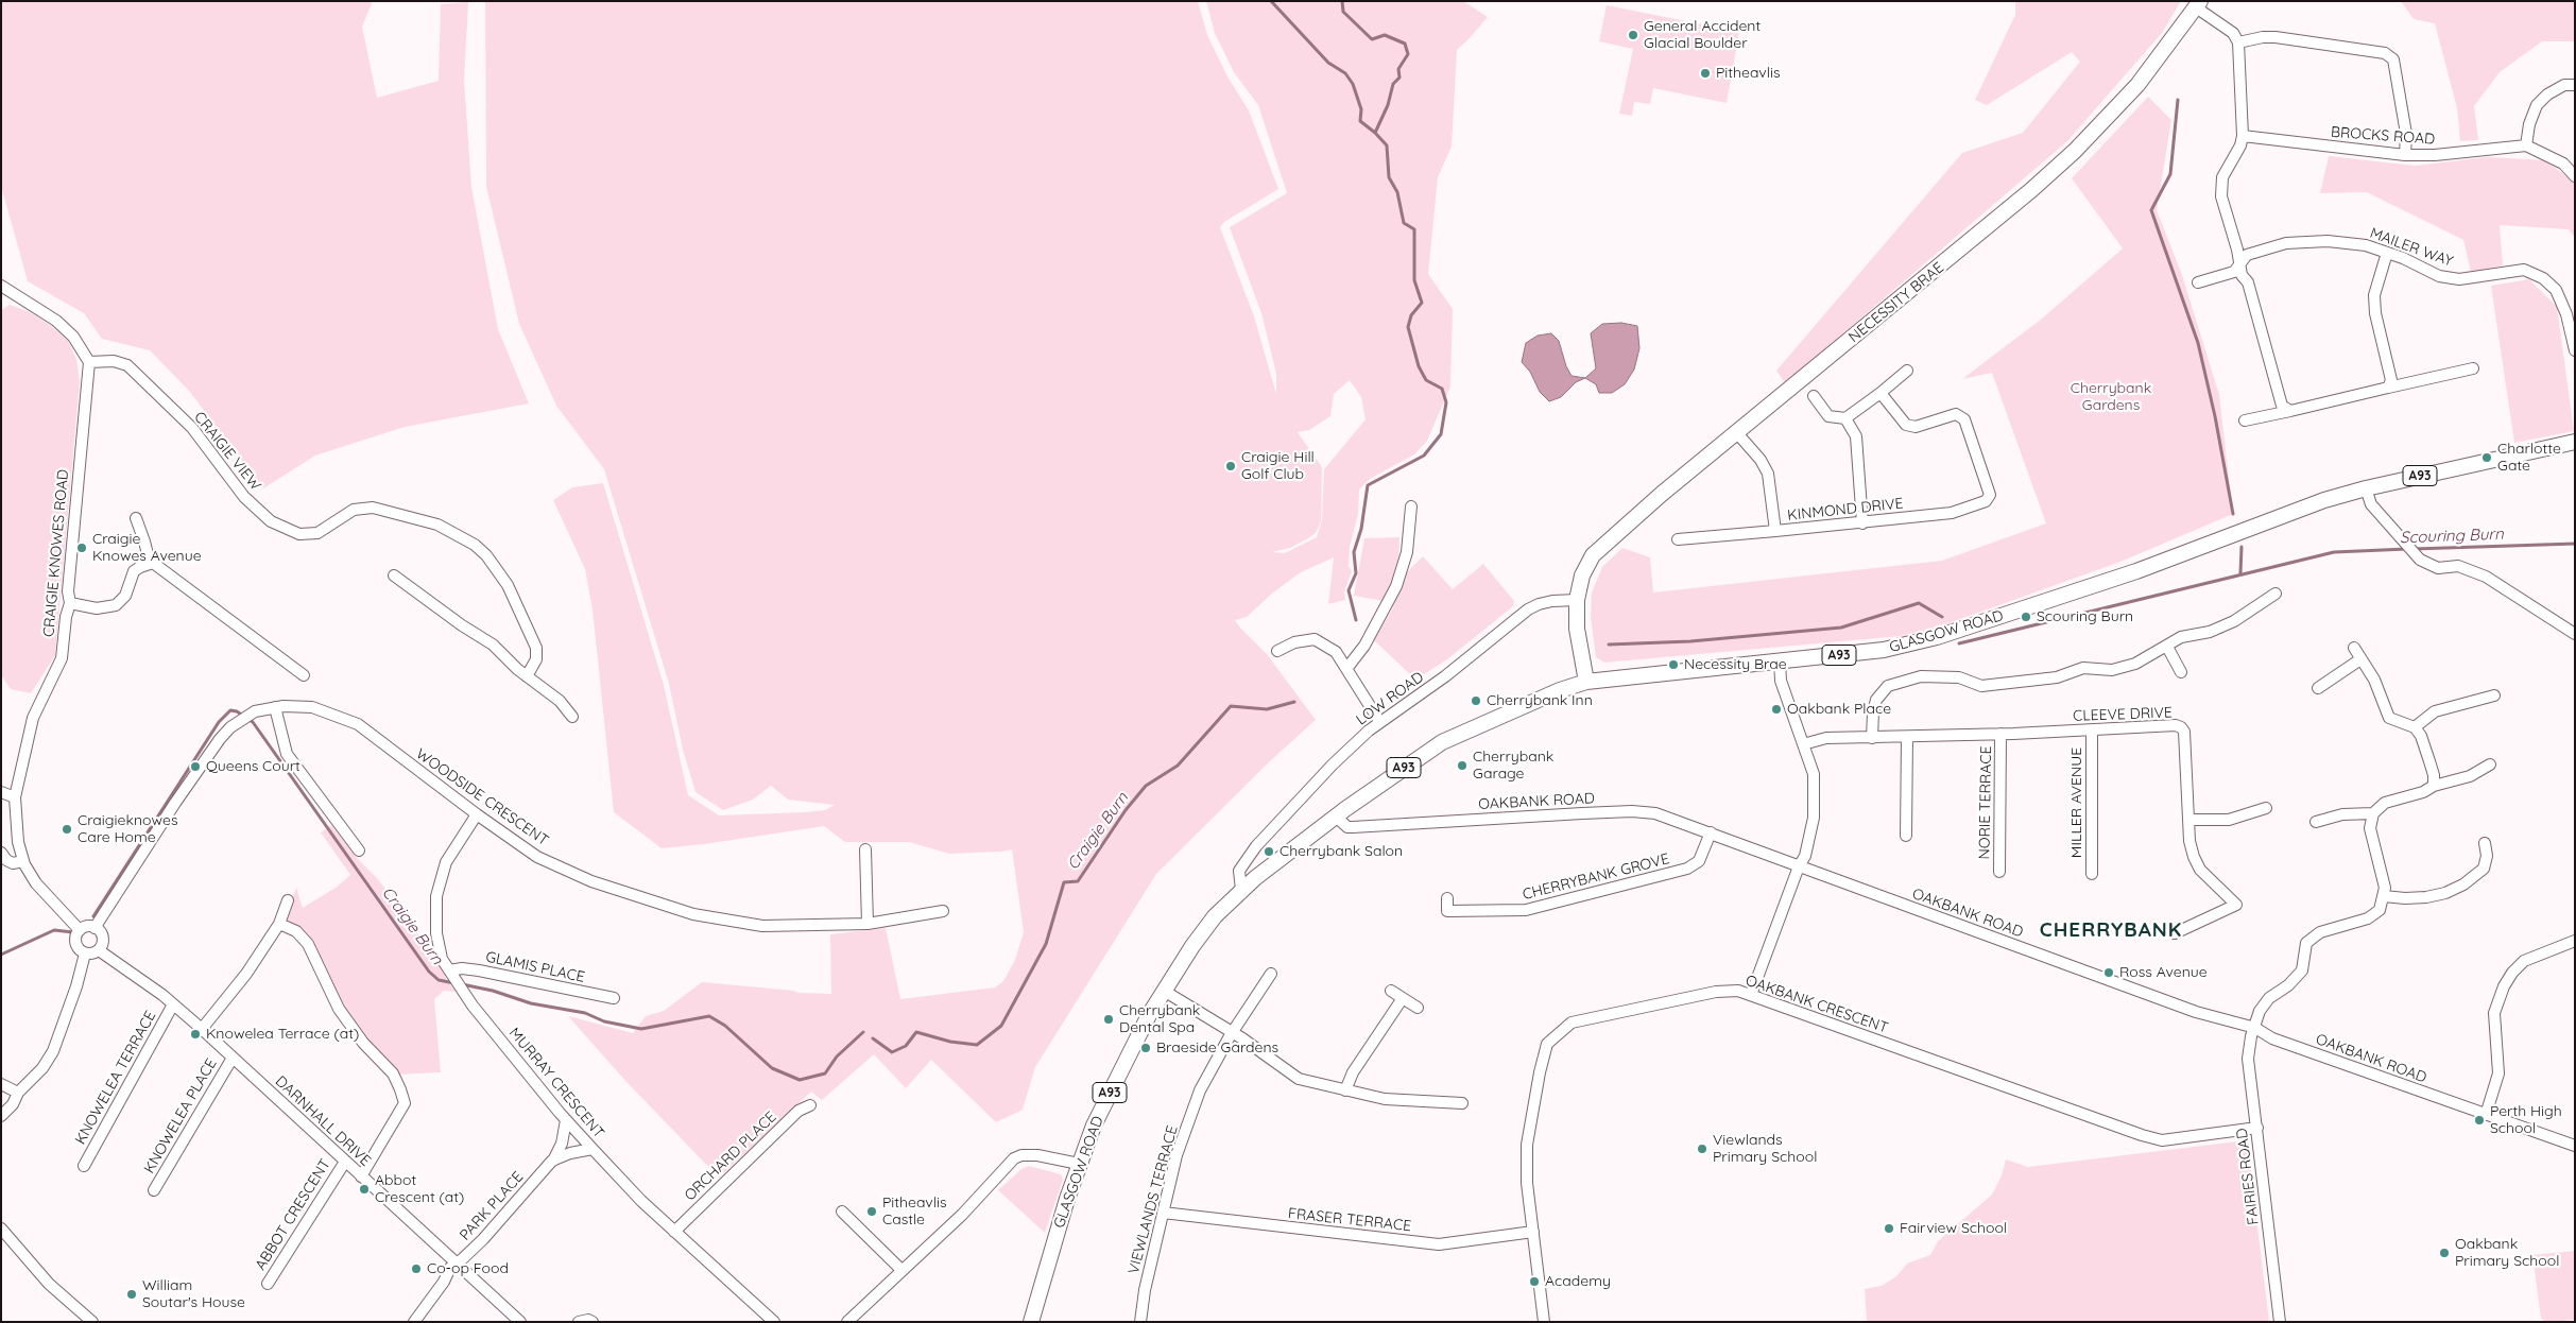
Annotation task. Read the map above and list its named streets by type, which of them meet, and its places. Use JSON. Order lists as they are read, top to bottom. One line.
{"streets":{"main road":["NECESSITY BRAE","A93","GLASGOW ROAD"],"street":["BROCKS ROAD","MAILER WAY","CRAIGIE VIEW","KINMOND DRIVE","CRAIGIE KNOWES ROAD","LOW ROAD","CLEEVE DRIVE","WOODSIDE CRESCENT","OAKBANK ROAD","NORIE TERRACE","MILLER AVENUE","CHERRYBANK GROVE","GLAMIS PLACE","OAKBANK CRESCENT","KNOWELEA TERRACE","MURRAY CRESCENT","KNOWELEA PLACE","DARNHALL DRIVE","ORCHARD PLACE","FAIRIES ROAD","VIEWLANDS TERRACE","PARK PLACE","ABBOT CRESCENT","FRASER TERRACE"]},"crossings":[["NECESSITY BRAE","KINMOND DRIVE"],["NECESSITY BRAE","GLASGOW ROAD"],["NECESSITY BRAE","LOW ROAD"],["CRAIGIE VIEW","CRAIGIE KNOWES ROAD"],["CRAIGIE KNOWES ROAD","WOODSIDE CRESCENT"],["CRAIGIE KNOWES ROAD","DARNHALL DRIVE"],["GLASGOW ROAD","LOW ROAD"],["GLASGOW ROAD","OAKBANK ROAD"],["CLEEVE DRIVE","NORIE TERRACE"],["CLEEVE DRIVE","MILLER AVENUE"],["WOODSIDE CRESCENT","MURRAY CRESCENT"],["WOODSIDE CRESCENT","DARNHALL DRIVE"],["OAKBANK ROAD","CHERRYBANK GROVE"],["OAKBANK ROAD","FAIRIES ROAD"],["GLAMIS PLACE","MURRAY CRESCENT"],["OAKBANK CRESCENT","FAIRIES ROAD"],["OAKBANK CRESCENT","FRASER TERRACE"],["KNOWELEA TERRACE","DARNHALL DRIVE"],["MURRAY CRESCENT","ORCHARD PLACE"],["MURRAY CRESCENT","PARK PLACE"],["KNOWELEA PLACE","DARNHALL DRIVE"],["DARNHALL DRIVE","PARK PLACE"],["DARNHALL DRIVE","ABBOT CRESCENT"],["VIEWLANDS TERRACE","FRASER TERRACE"]],"districts":["CHERRYBANK"],"water":["Scouring Burn","Craigie Burn"],"parks":["Cherrybank Gardens"],"places":["General Accident Glacial Boulder","Pitheavlis","Charlotte Gate","Craigie Hill Golf Club","Craigie Knowes Avenue","Scouring Burn","Necessity Brae","Cherrybank Inn","Oakbank Place","Cherrybank Garage","Queens Court","Craigieknowes Care Home","Cherrybank Salon","Ross Avenue","Cherrybank Dental Spa","Knowelea Terrace (at)","Braeside Gardens","Perth High School","Viewlands Primary School","Abbot Crescent (at)","Pitheavlis Castle","Fairview School","Oakbank Primary School","Co-op Food","Academy","William Soutar's House"]}
